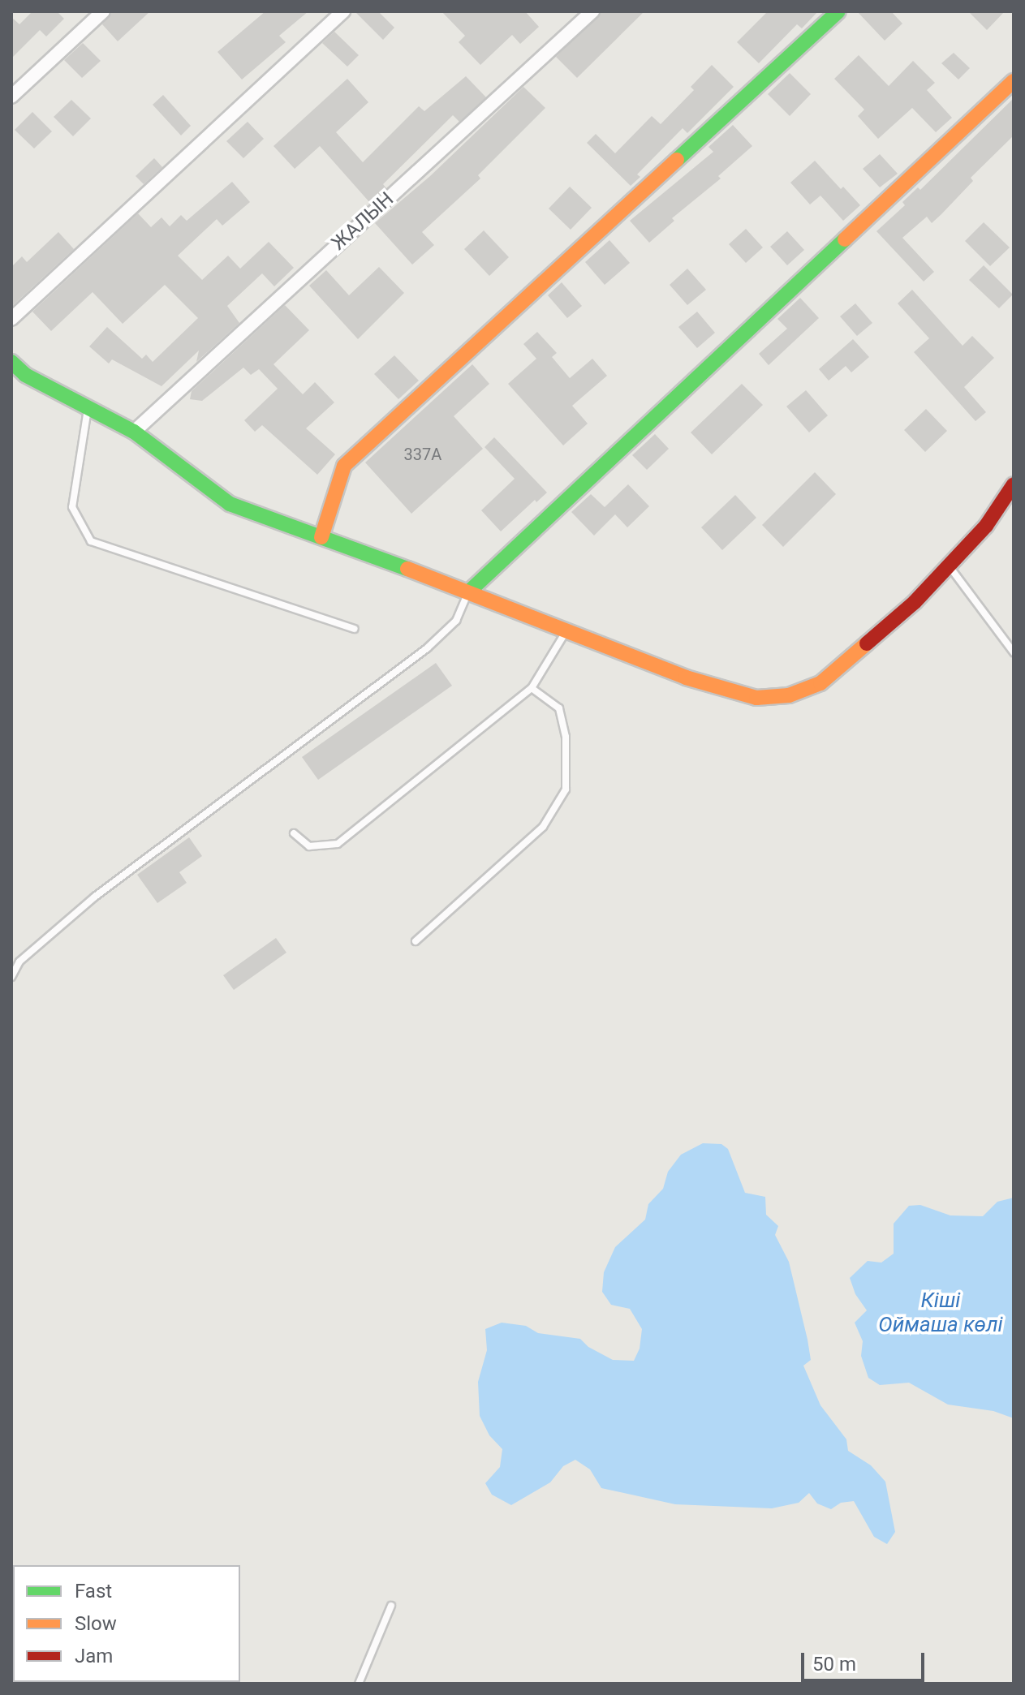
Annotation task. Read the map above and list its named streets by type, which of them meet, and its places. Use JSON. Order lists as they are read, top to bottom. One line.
{"streets":{"street":["ЖАЛЫН"]},"water":["Кіші Оймаша көлi"],"house_numbers":["337А"],"legend":["Fast","Slow","Jam"],"scale_bar":"50 m"}
